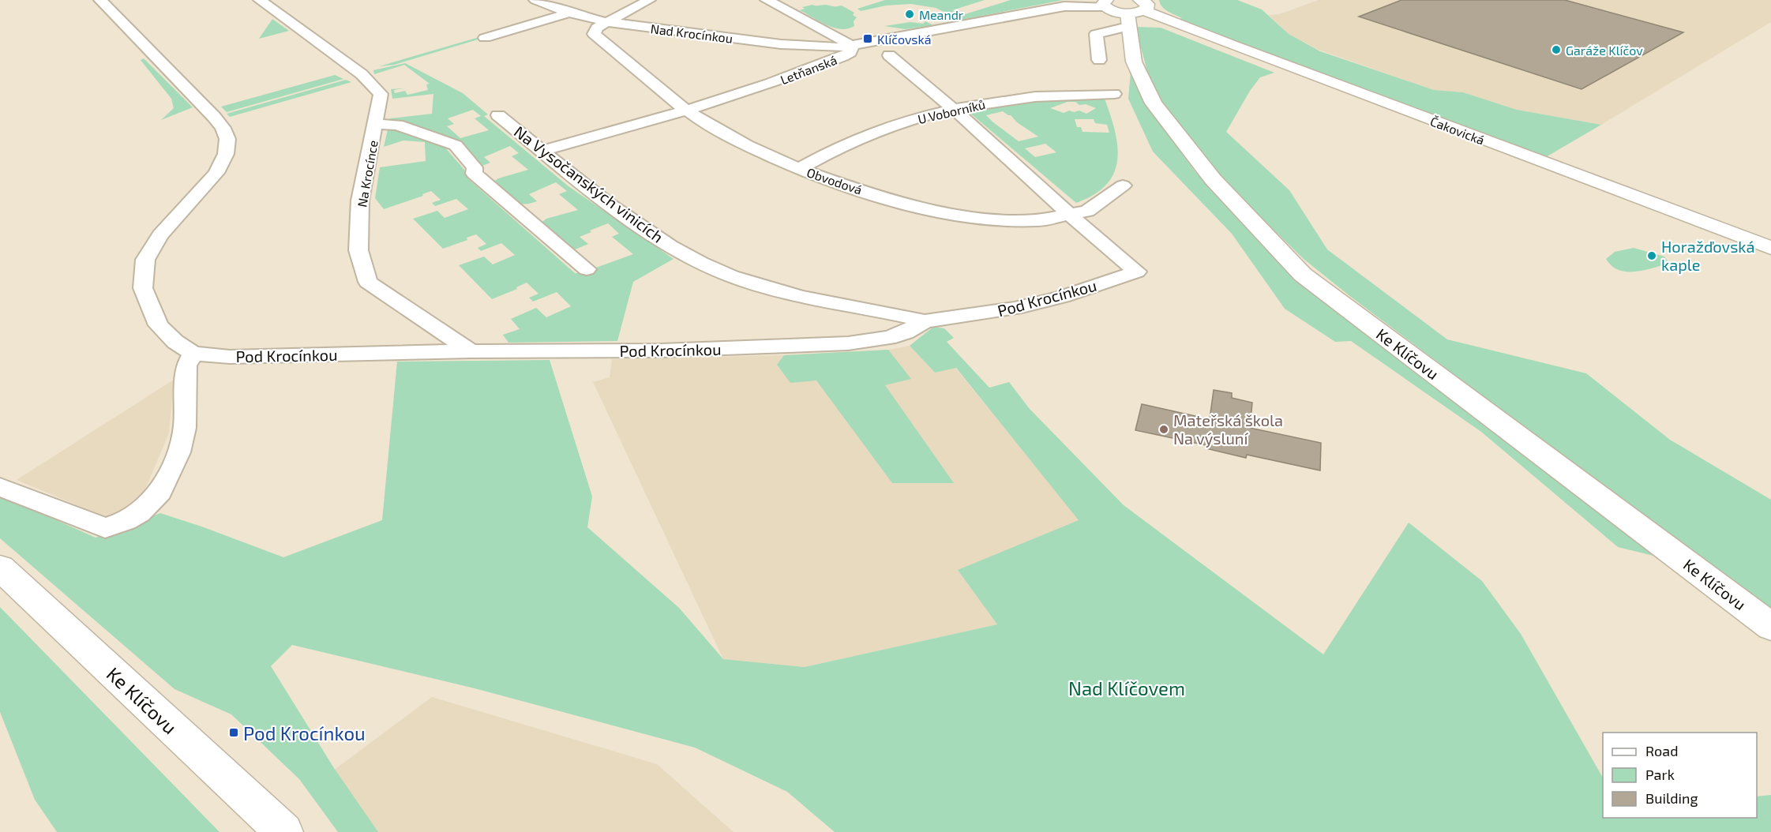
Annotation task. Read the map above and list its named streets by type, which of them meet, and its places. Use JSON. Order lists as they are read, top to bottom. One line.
{"streets":{"street":["Nad Krocínkou","Letňanská","U Voborníků","Čakovická","Na Krocínce","Obvodová","Na Vysočanských vinicích","Pod Krocínkou","Ke Klíčovu"]},"crossings":[["Nad Krocínkou","Letňanská"],["Nad Krocínkou","Obvodová"],["Letňanská","Čakovická"],["Letňanská","Obvodová"],["Letňanská","Na Vysočanských vinicích"],["U Voborníků","Obvodová"],["Čakovická","Ke Klíčovu"],["Na Krocínce","Pod Krocínkou"],["Obvodová","Pod Krocínkou"],["Na Vysočanských vinicích","Pod Krocínkou"]],"parks":["Nad Klíčovem"],"places":{"other":["Meandr","Garáže Klíčov","Horažďovská kaple","Mateřská škola Na výsluní"],"transit":["Klíčovská","Pod Krocínkou"]},"legend":["Road","Park","Building"]}
